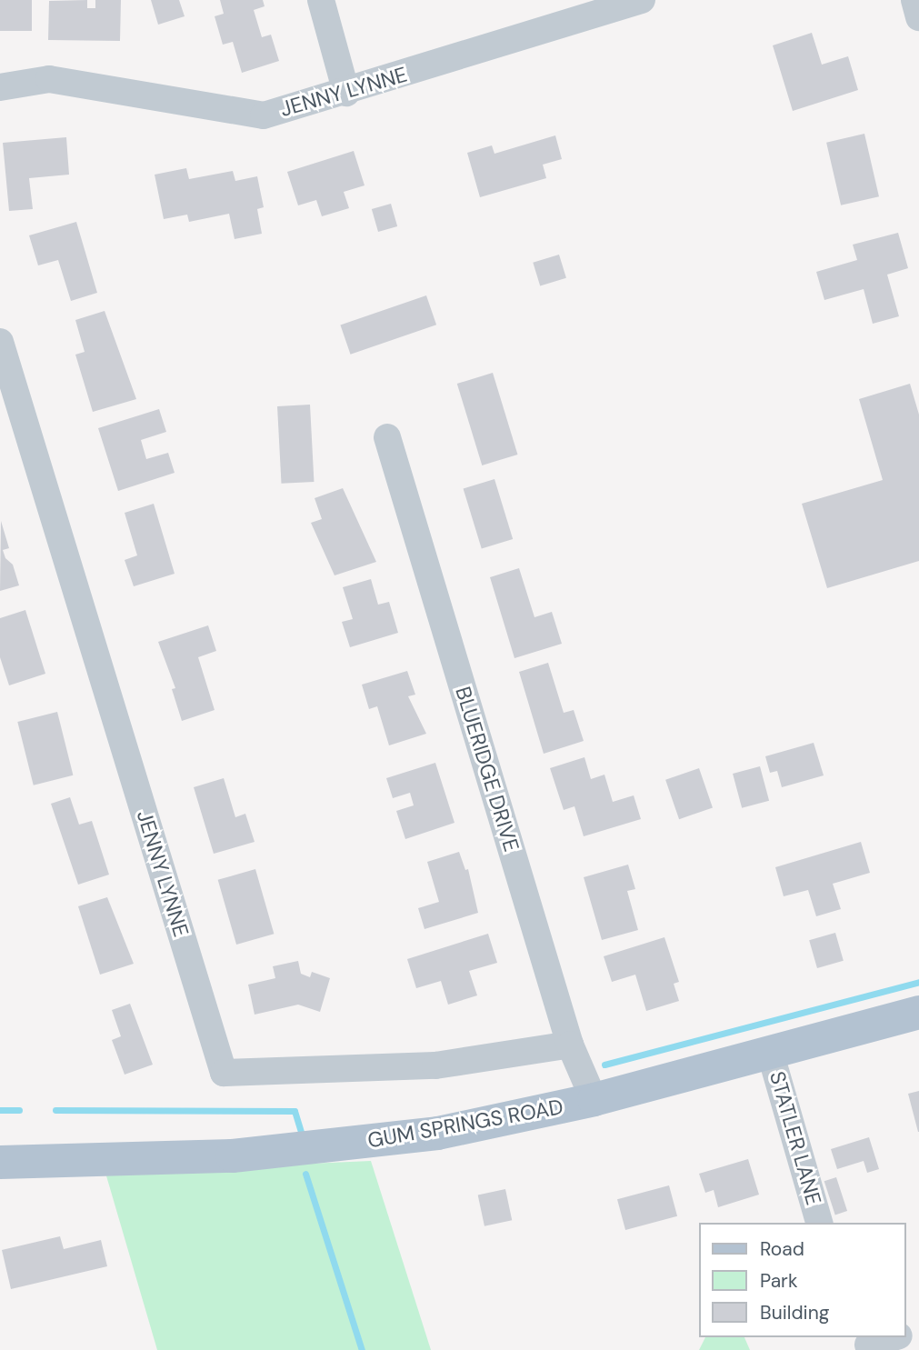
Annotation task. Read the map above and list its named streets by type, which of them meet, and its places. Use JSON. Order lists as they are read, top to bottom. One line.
{"streets":{"main road":["GUM SPRINGS ROAD"],"street":["JENNY LYNNE","BLUERIDGE DRIVE","STATLER LANE"]},"crossings":[["JENNY LYNNE","BLUERIDGE DRIVE"],["BLUERIDGE DRIVE","GUM SPRINGS ROAD"],["GUM SPRINGS ROAD","STATLER LANE"]],"legend":["Road","Park","Building"]}
